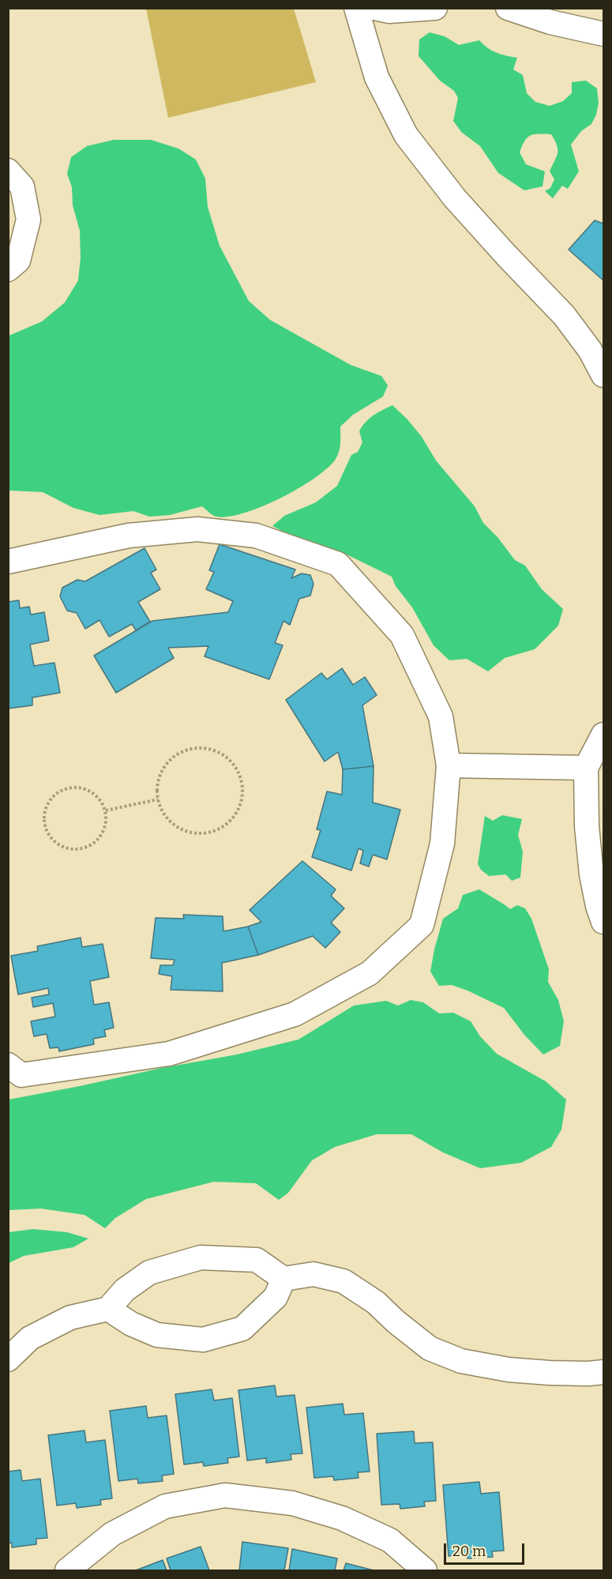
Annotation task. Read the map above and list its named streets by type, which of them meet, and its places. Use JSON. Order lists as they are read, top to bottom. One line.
{"scale_bar":"20 m"}
